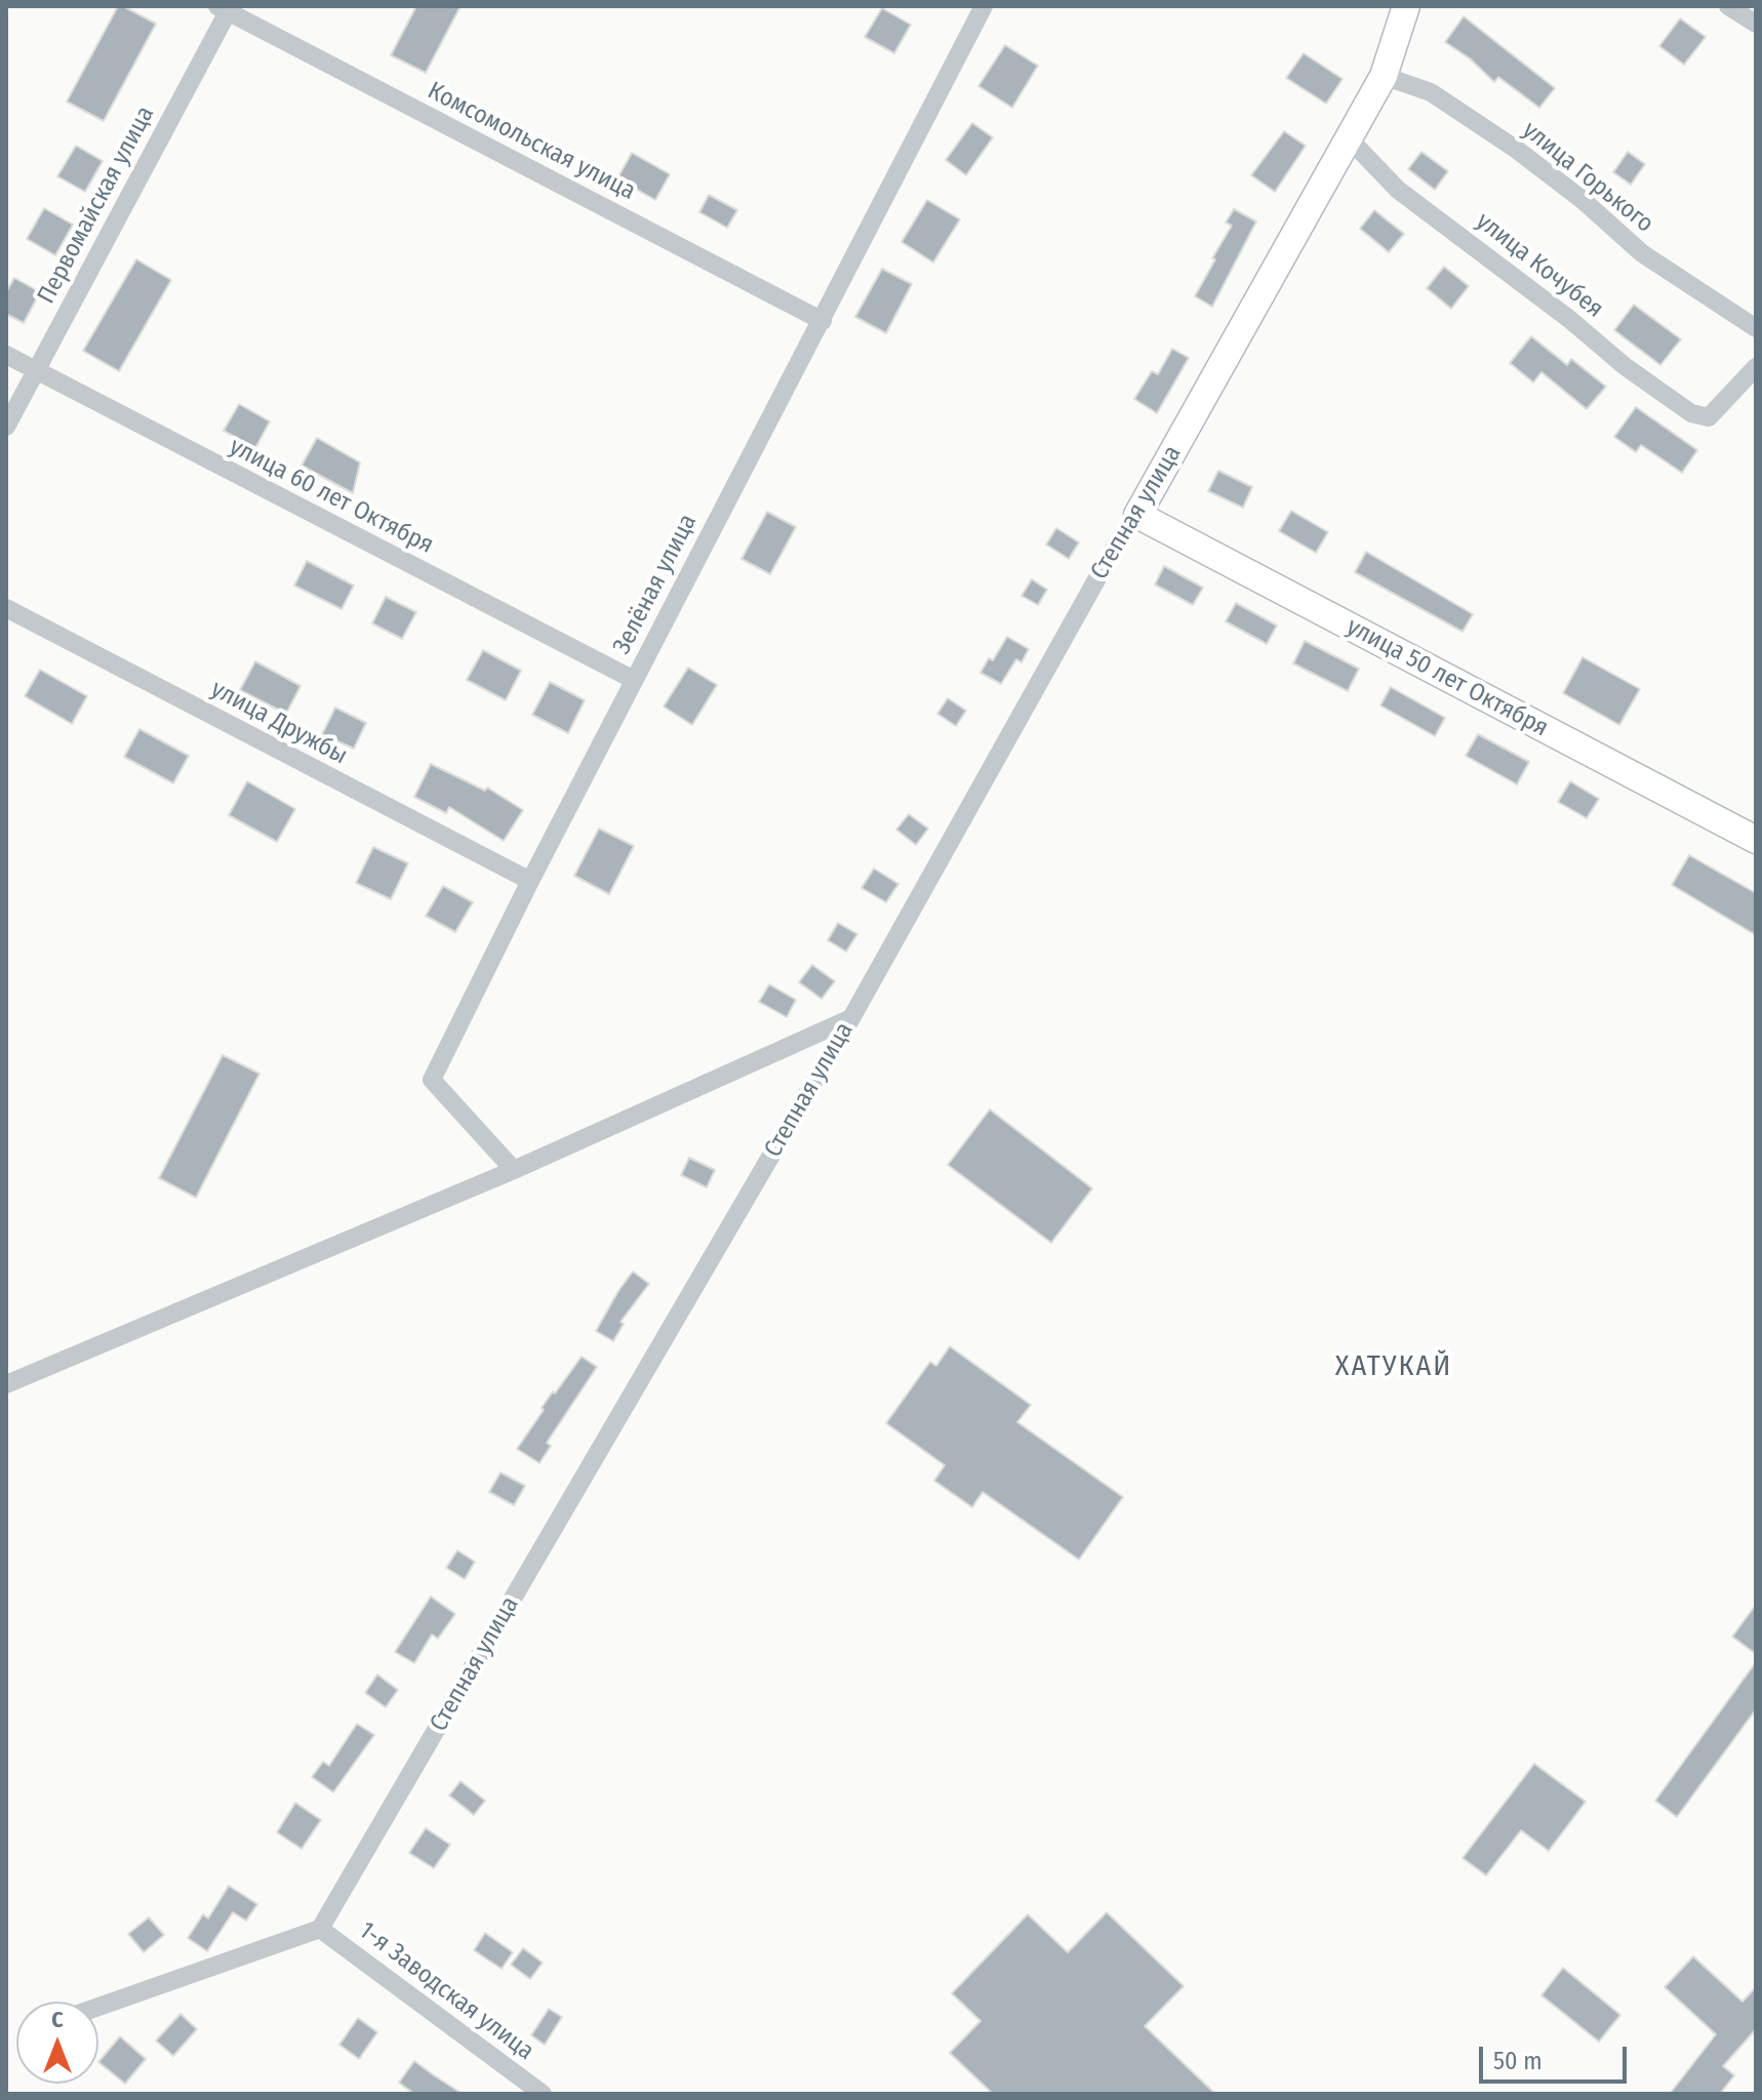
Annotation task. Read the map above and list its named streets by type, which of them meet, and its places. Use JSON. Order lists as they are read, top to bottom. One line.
{"streets":{"street":["Комсомольская улица","улица Горького","Первомайская улица","улица Кочубея","улица 60 лет Октября","Степная улица","Зелёная улица","улица 50 лет Октября","улица Дружбы","1-я Заводская улица"]},"crossings":[["Комсомольская улица","Первомайская улица"],["Комсомольская улица","Зелёная улица"],["улица Горького","Степная улица"],["Первомайская улица","улица 60 лет Октября"],["улица Кочубея","Степная улица"],["улица 60 лет Октября","Зелёная улица"],["Степная улица","улица 50 лет Октября"],["Степная улица","1-я Заводская улица"],["Зелёная улица","улица Дружбы"]],"districts":["ХАТУКАЙ"],"scale_bar":"50 m","north":"top"}
